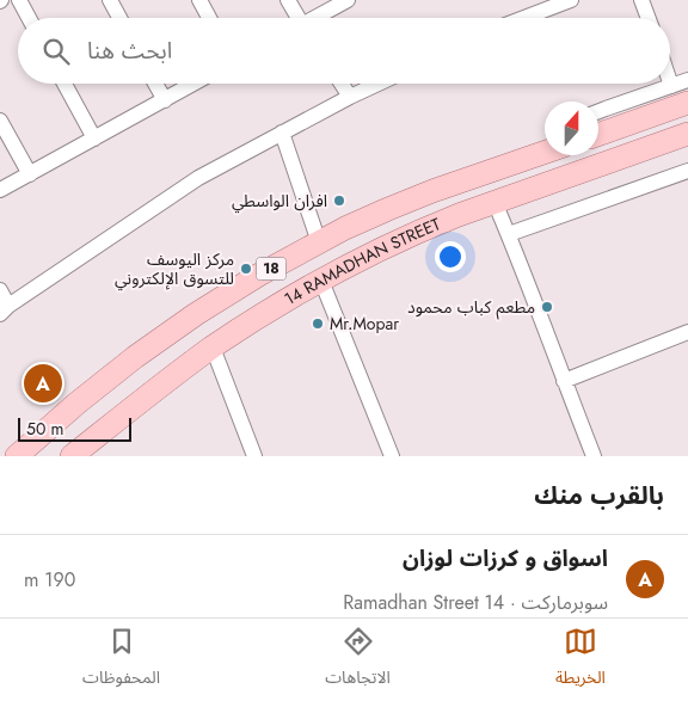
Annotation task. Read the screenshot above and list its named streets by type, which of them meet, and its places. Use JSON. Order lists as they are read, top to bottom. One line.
{"streets":{"main road":["14 RAMADHAN STREET","18"]},"places":["افران الواسطي","مركز اليوسف للتسوق الإلكتروني","مطعم كباب محمود","Mr.Mopar"],"scale_bar":"50 m","north":"top","page":{"search":"ابحث هنا","pins":"A","scale":"50 m","heading":"بالقرب منك","list":[{"mark":"A","name":"اسواق و كرزات لوزان","note":"سوبرماركت · 14 Ramadhan Street","value":"190 m"}],"nav":["الخريطة","الاتجاهات","المحفوظات"]}}
